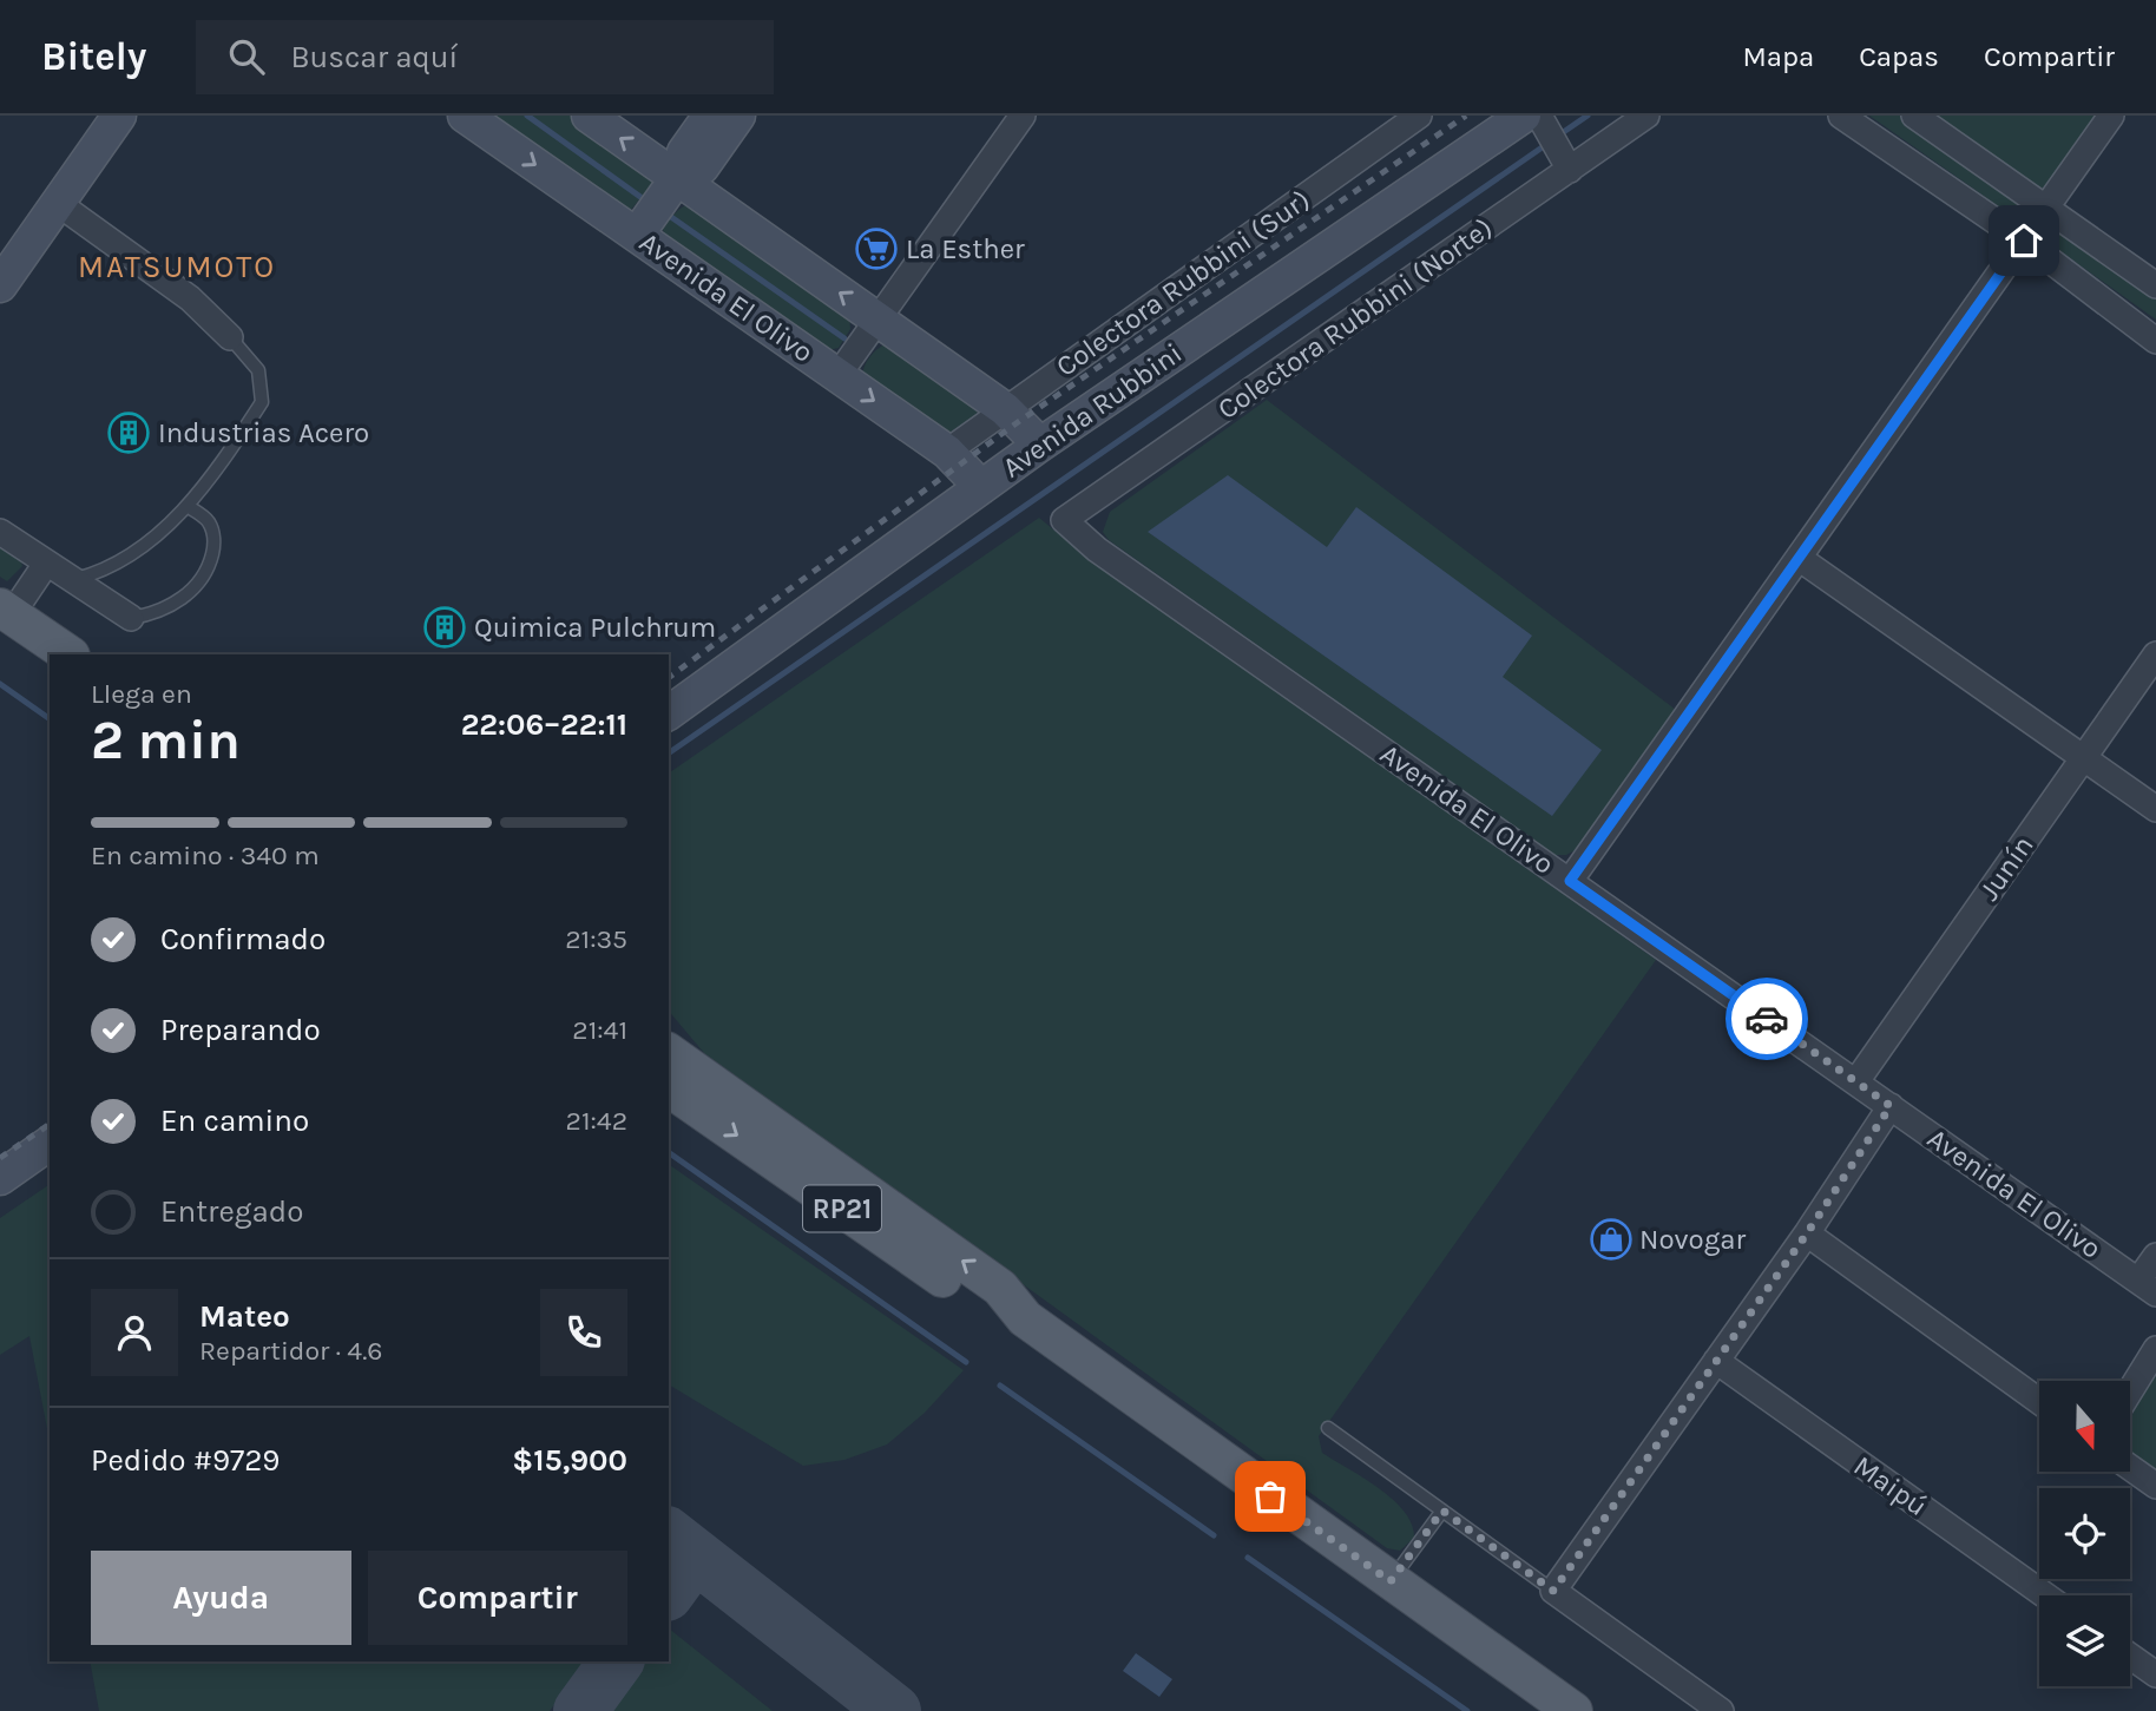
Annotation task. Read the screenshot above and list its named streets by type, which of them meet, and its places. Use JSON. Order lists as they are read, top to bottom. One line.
{"streets":{"main road":["RP21"],"street":["Colectora Rubbini (Sur)","Avenida El Olivo","Colectora Rubbini (Norte)","Avenida Rubbini","Junín","Maipú"]},"crossings":[["Colectora Rubbini (Sur)","Avenida El Olivo"],["Avenida El Olivo","Colectora Rubbini (Norte)"],["Avenida El Olivo","Avenida Rubbini"],["Avenida El Olivo","Junín"]],"districts":["MATSUMOTO"],"places":{"supermarket":["La Esther"],"building":["Industrias Acero","Quimica Pulchrum"],"shop":["Novogar"]},"north":"bottom","page":{"header":"Bitely","search":"Buscar aquí","nav":["Mapa","Capas","Compartir"],"heading":["2 min","Llega en","22:06–22:11"],"panel":["Mateo","Repartidor · 4.6","Pedido #9729","$15,900"],"bar":"En camino · 340 m","list":[["Confirmado","21:35"],["Preparando","21:41"],["En camino","21:42"],"Entregado"],"buttons":["Ayuda","Compartir"]}}
